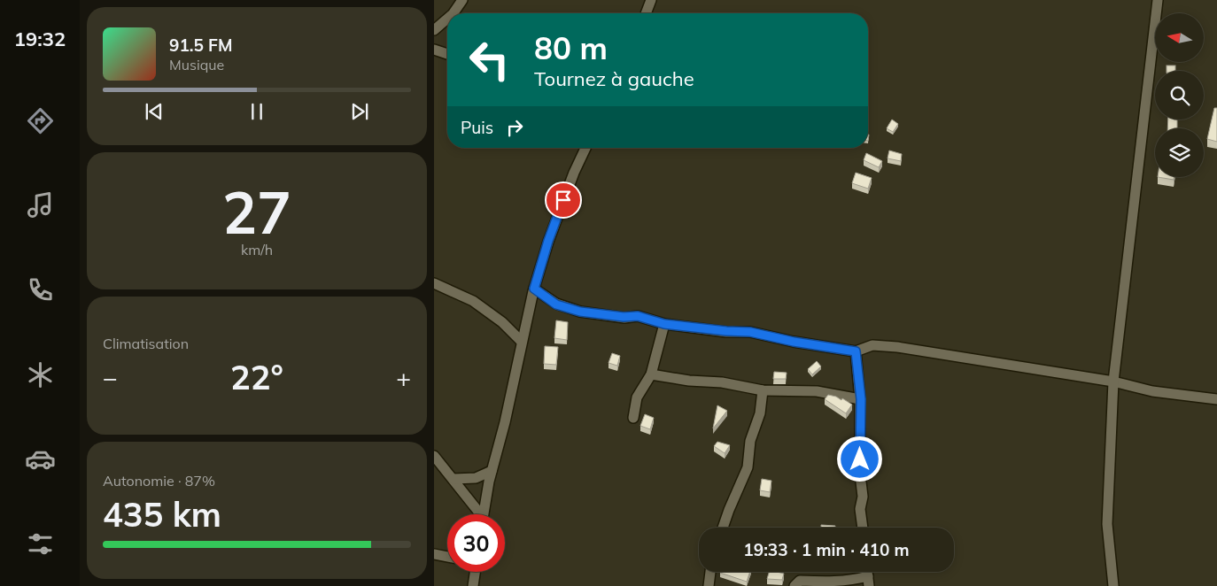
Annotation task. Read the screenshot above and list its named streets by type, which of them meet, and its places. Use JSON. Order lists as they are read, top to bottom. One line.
{"north":"left","page":{"tabs":"19:32","turn":["80 m","Tournez à gauche"],"song":["91.5 FM","Musique"],"then":"Puis","tile":[["27","km/h"],"Climatisation",["Autonomie · 87%","435 km"]],"heat":["−","22°","+"],"limit":"30","trip":"19:33 · 1 min · 410 m"}}
